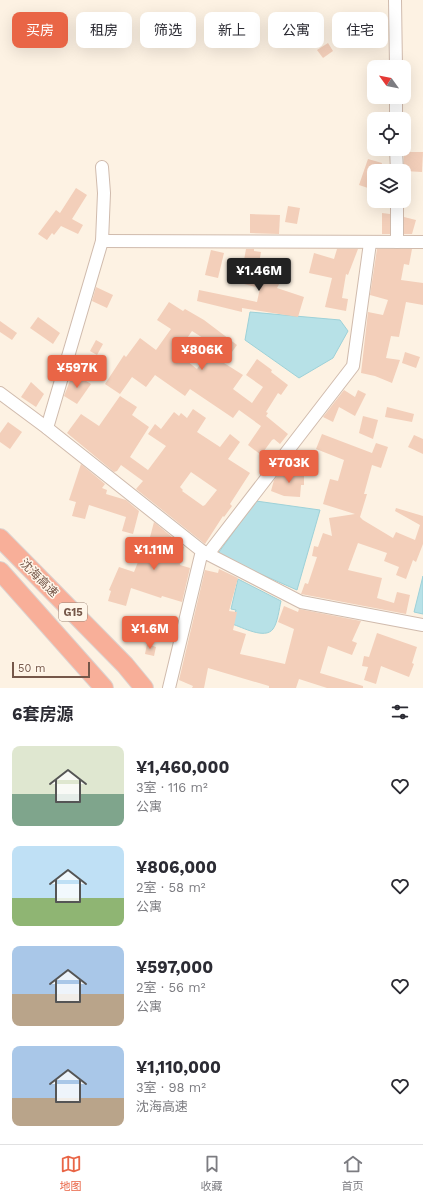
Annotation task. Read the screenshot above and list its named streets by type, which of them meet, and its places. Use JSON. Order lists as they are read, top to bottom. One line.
{"streets":{"highway":["沈海高速","G15"]},"scale_bar":"50 m","north":"top left","page":{"chip":["买房","租房","筛选","新上","公寓","住宅"],"price":["¥1.46M","¥806K","¥597K","¥703K","¥1.11M","¥1.6M"],"scale":"50 m","heading":"6套房源","list":[{"name":"¥1,460,000","note":"3室 · 116 m² · 公寓"},{"name":"¥806,000","note":"2室 · 58 m² · 公寓"},{"name":"¥597,000","note":"2室 · 56 m² · 公寓"},{"name":"¥1,110,000","note":"3室 · 98 m² · 沈海高速"}],"tabs":["地图","收藏","首页"]}}
